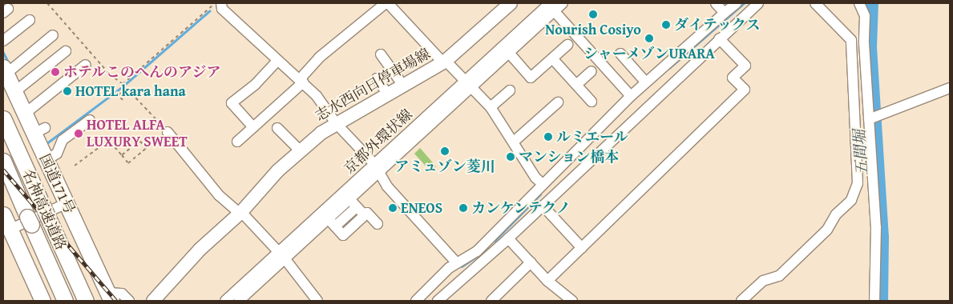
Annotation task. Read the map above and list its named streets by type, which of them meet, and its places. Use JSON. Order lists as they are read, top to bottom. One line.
{"streets":{"highway":["国道171号","名神高速道路"],"main road":["志水西向日停車場線"],"street":["京都外環状線"]},"water":["五間堀"],"places":["Nourish Cosiyo","ダイテックス","シャーメゾンURARA","ホテルこのへんのアジア","HOTEL kara hana","HOTEL ALFA LUXURY SWEET","ルミエール","アミュゾン菱川","マンション橋本","ENEOS","カンケンテクノ"]}
